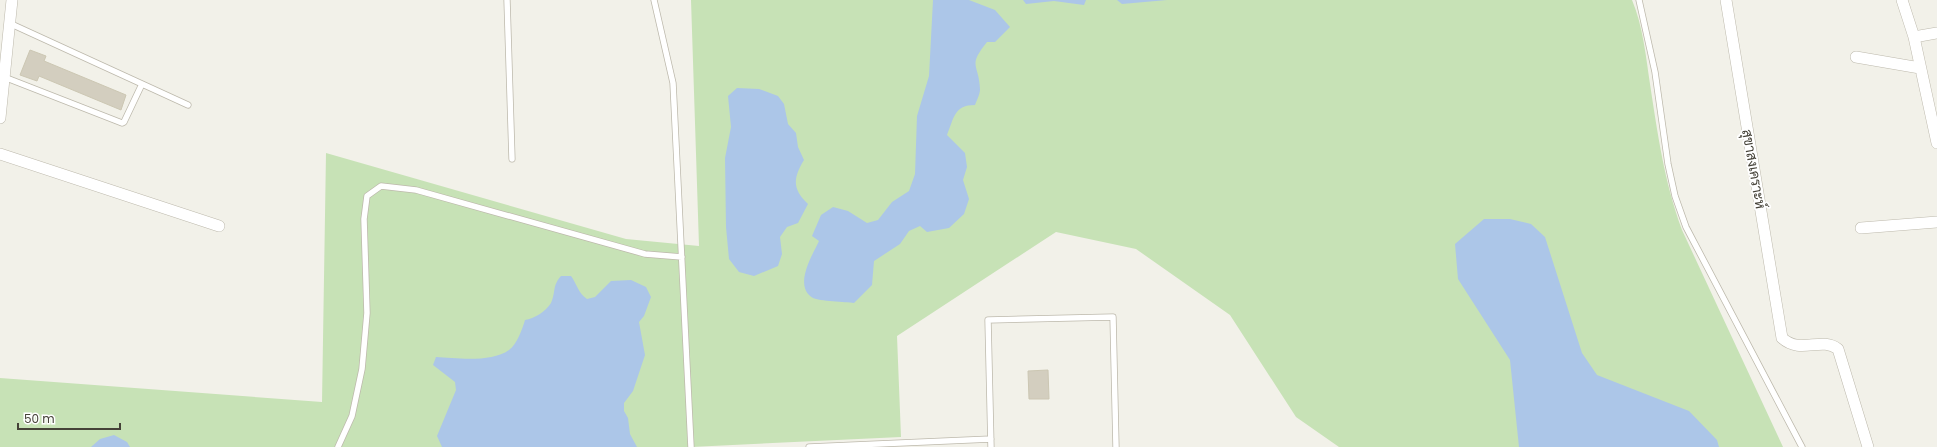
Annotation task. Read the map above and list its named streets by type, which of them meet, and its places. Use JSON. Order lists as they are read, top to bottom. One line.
{"streets":{"street":["สุขาสงเคราะห์"]},"scale_bar":"50 m"}
